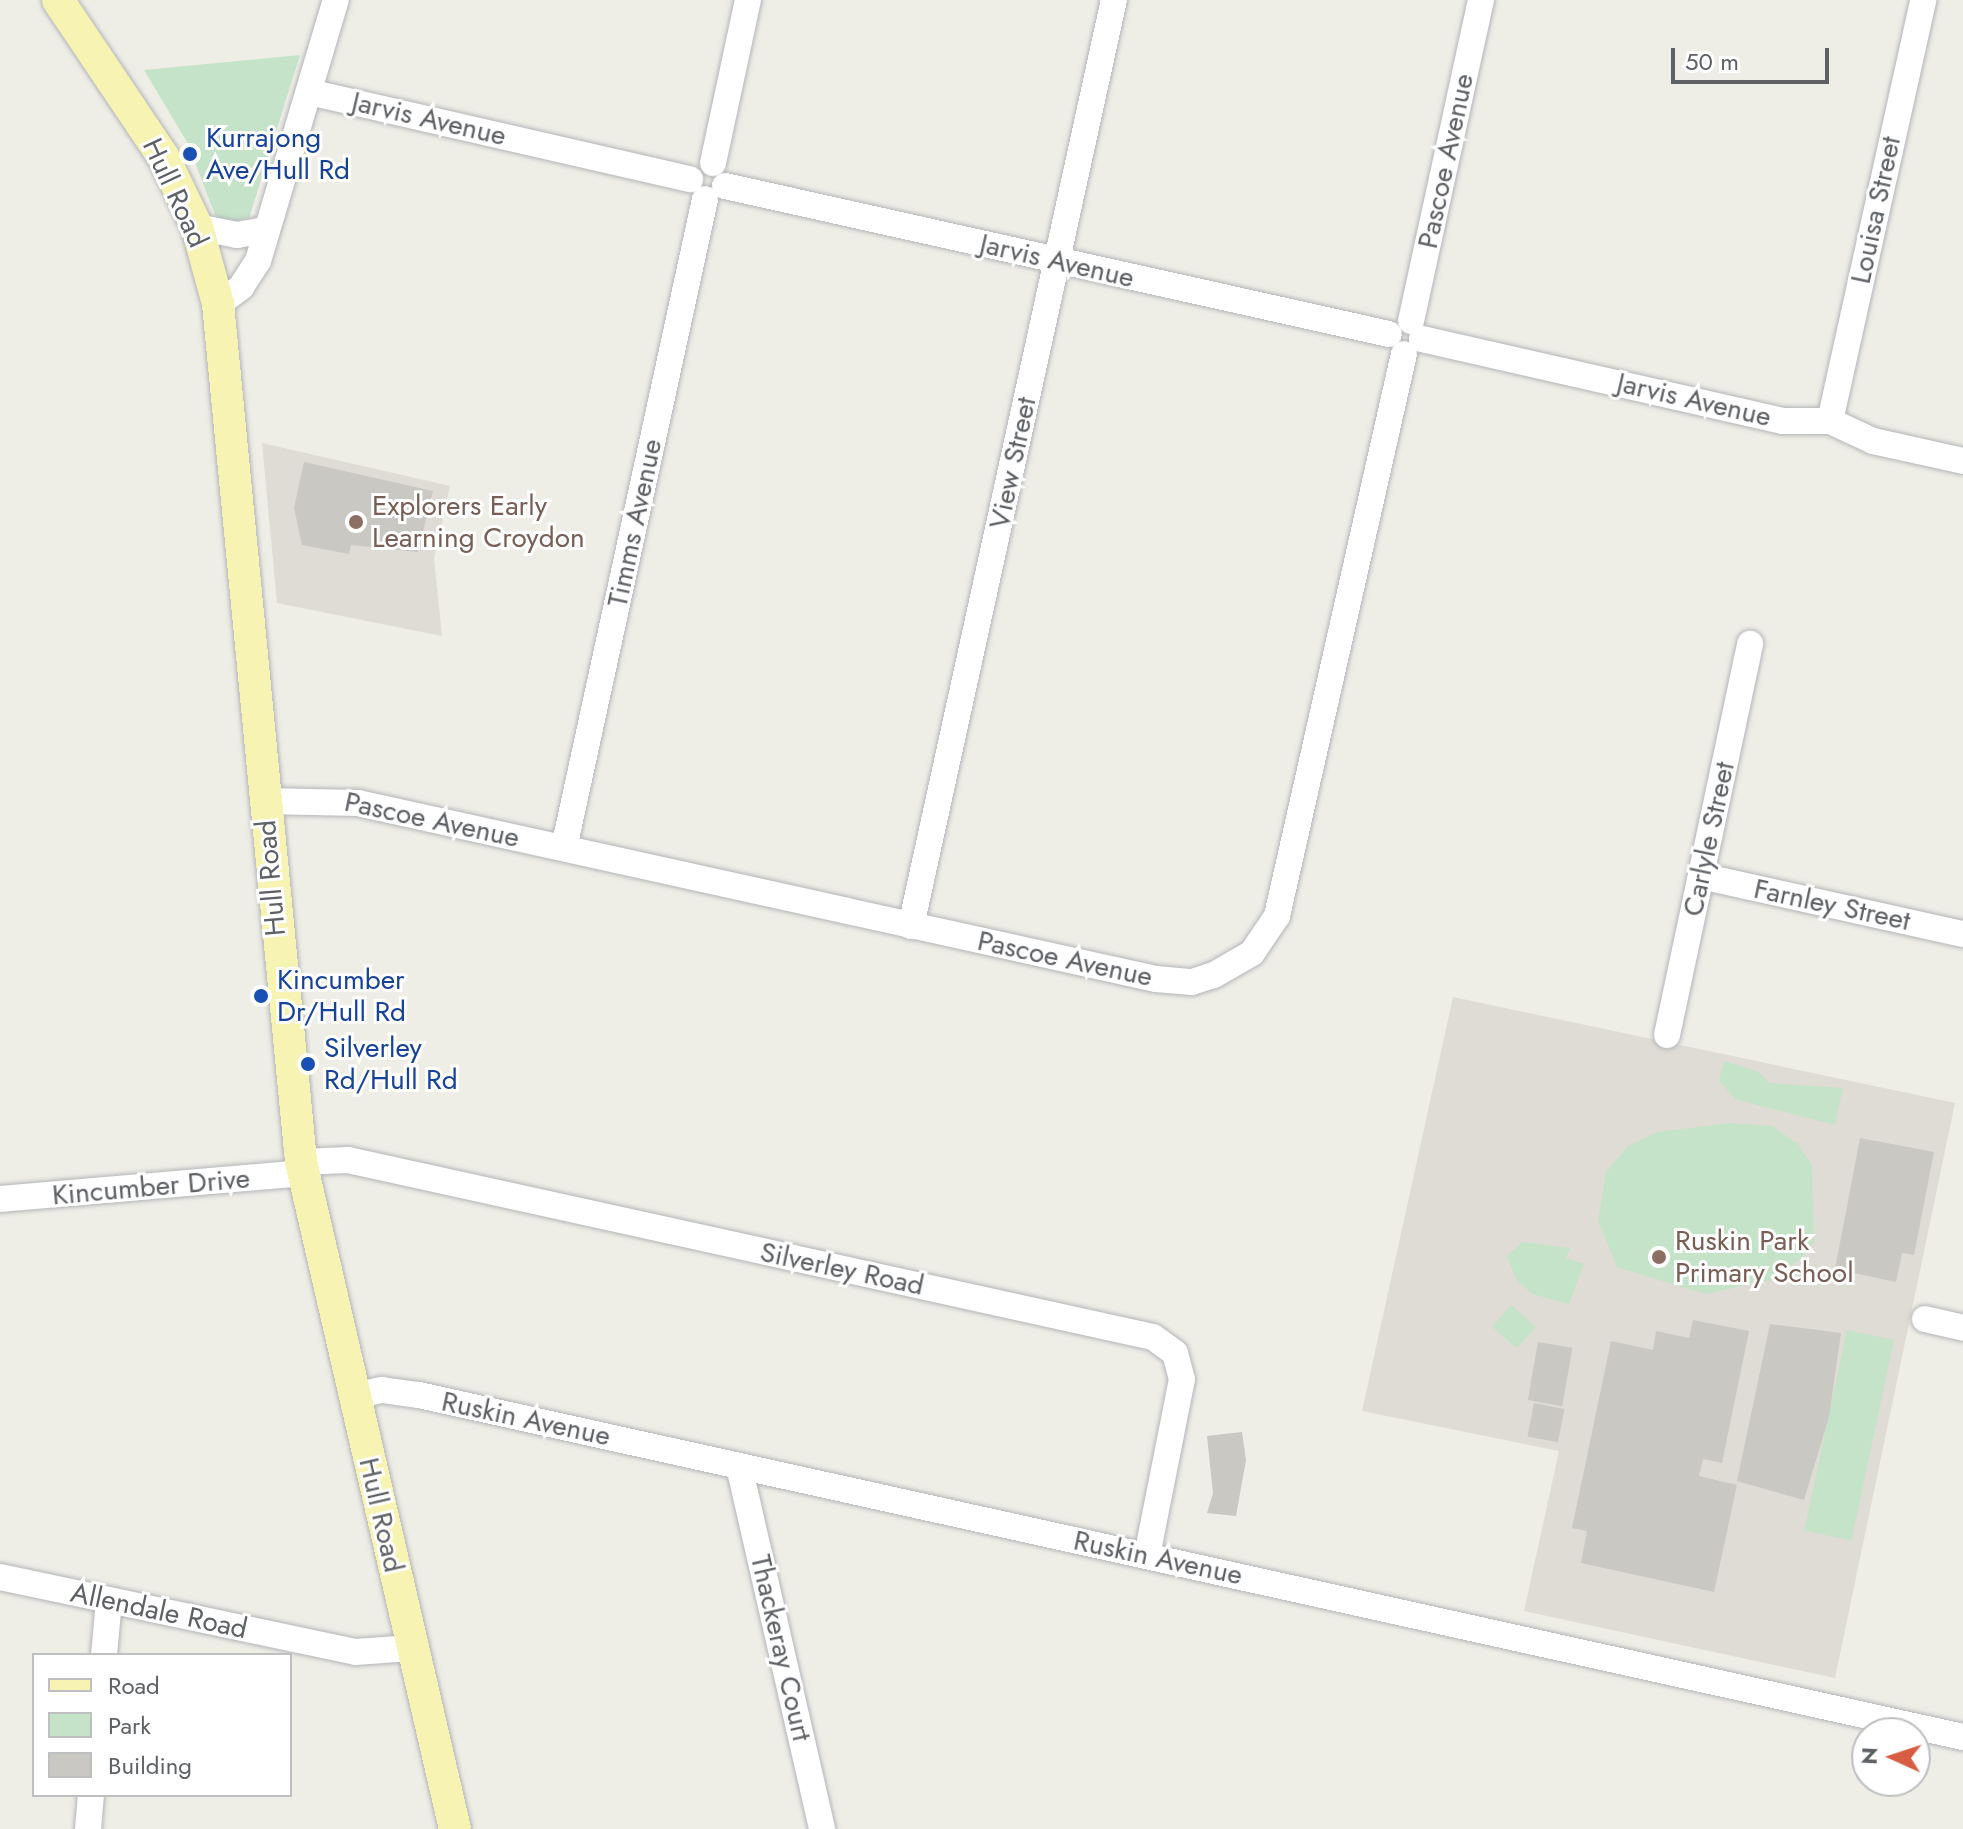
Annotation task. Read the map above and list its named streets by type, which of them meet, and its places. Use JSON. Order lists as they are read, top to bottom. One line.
{"streets":{"main road":["Hull Road"],"street":["Jarvis Avenue","Pascoe Avenue","Louisa Street","View Street","Timms Avenue","Carlyle Street","Farnley Street","Kincumber Drive","Silverley Road","Ruskin Avenue","Allendale Road","Thackeray Court"]},"crossings":[["Jarvis Avenue","Pascoe Avenue"],["Jarvis Avenue","Louisa Street"],["Jarvis Avenue","View Street"],["Jarvis Avenue","Timms Avenue"],["Pascoe Avenue","Hull Road"],["Pascoe Avenue","View Street"],["Pascoe Avenue","Timms Avenue"],["Hull Road","Kincumber Drive"],["Hull Road","Silverley Road"],["Hull Road","Ruskin Avenue"],["Hull Road","Allendale Road"],["Carlyle Street","Farnley Street"],["Kincumber Drive","Silverley Road"],["Silverley Road","Ruskin Avenue"],["Ruskin Avenue","Thackeray Court"]],"places":["Kurrajong Ave/Hull Rd","Explorers Early Learning Croydon","Kincumber Dr/Hull Rd","Silverley Rd/Hull Rd","Ruskin Park Primary School"],"legend":["Road","Park","Building"],"scale_bar":"50 m","north":"left"}
